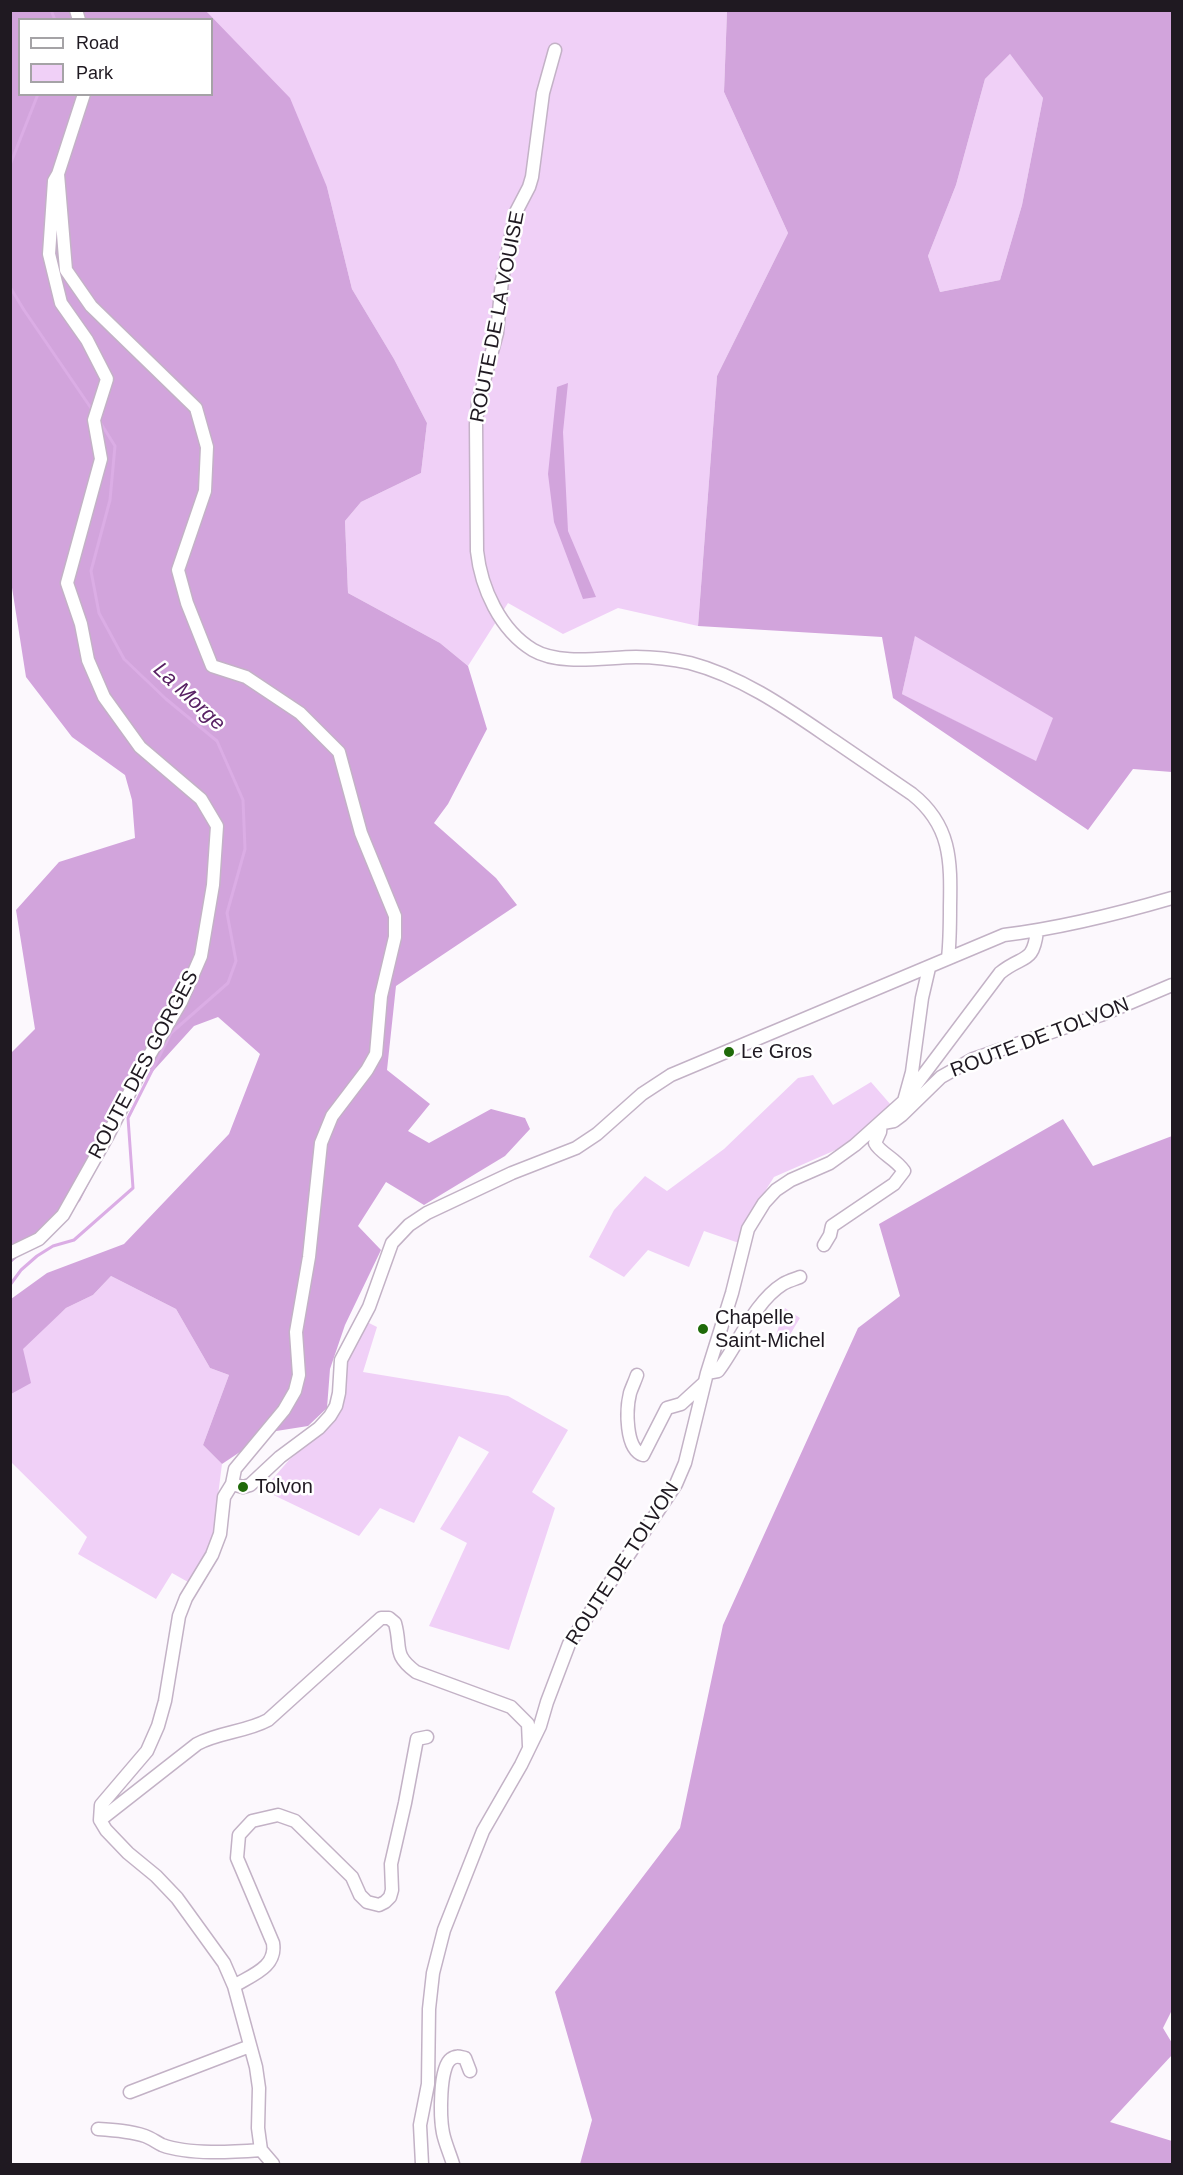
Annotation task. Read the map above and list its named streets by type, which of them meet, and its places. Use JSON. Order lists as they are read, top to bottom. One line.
{"streets":{"street":["ROUTE DE LA VOUISE","ROUTE DE TOLVON","ROUTE DES GORGES"]},"water":["La Morge"],"places":["Le Gros","Chapelle Saint-Michel","Tolvon"],"legend":["Road","Park"]}
